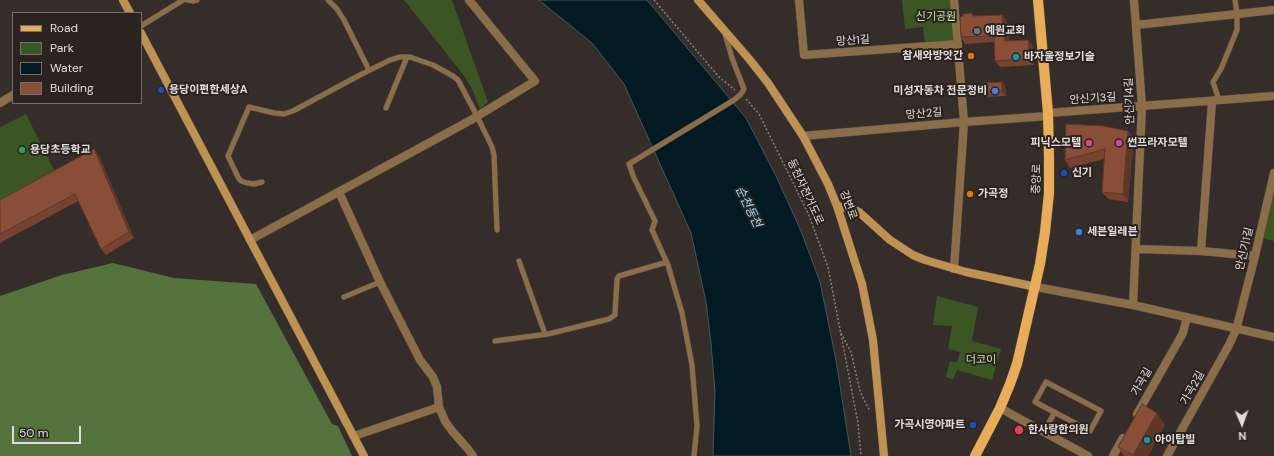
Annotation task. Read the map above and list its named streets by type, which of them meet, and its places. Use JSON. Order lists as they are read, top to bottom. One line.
{"streets":{"main road":["중앙로","강변로"],"street":["망산1길","안신기3길","안신기4길","망산2길","안신기1길","가곡길","가곡2길"],"path":["동천자전거도로"]},"crossings":[["안신기3길","안신기4길"],["안신기3길","망산2길"],["안신기3길","중앙로"],["망산2길","중앙로"],["망산2길","강변로"],["안신기1길","가곡2길"]],"water":["순천동천"],"parks":["신기공원","더코이"],"places":["예원교회","참새와방앗간","바자울정보기술","용당이편한세상A","미성자동차 전문정비","피닉스모텔","썬프라자모텔","용당초등학교","신기","가곡정","세븐일레븐","가곡시영아파트","한사랑한의원","아이탑빌"],"legend":["Road","Park","Water","Building"],"scale_bar":"50 m","north":"bottom"}
